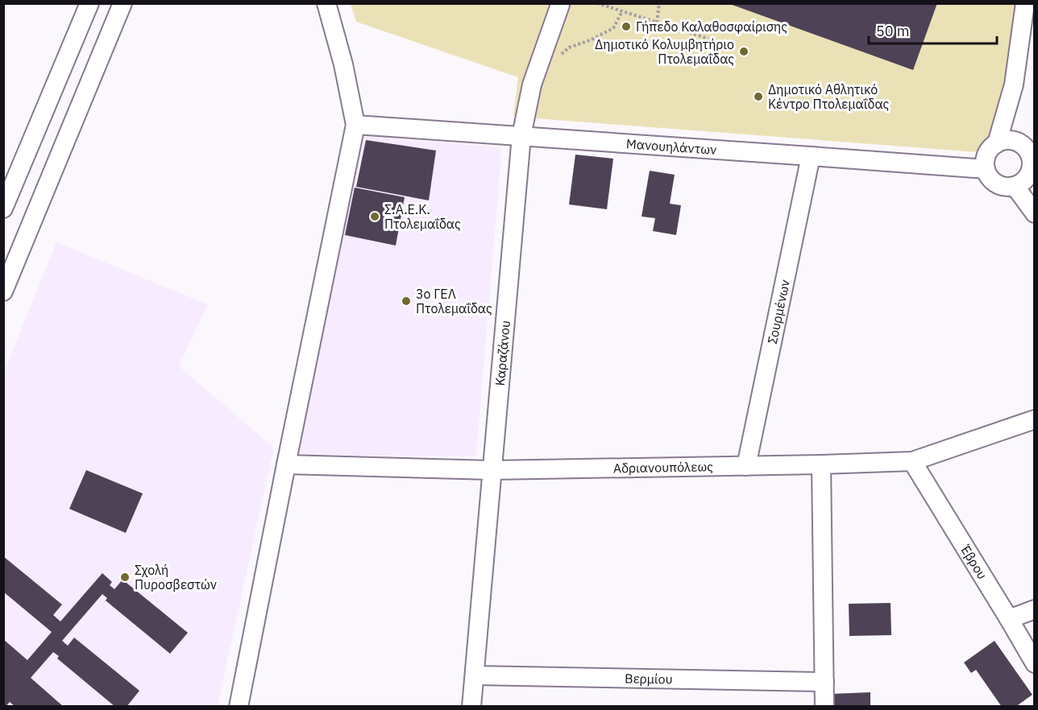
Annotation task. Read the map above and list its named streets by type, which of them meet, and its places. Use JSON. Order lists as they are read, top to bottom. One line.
{"streets":{"street":["Μανουηλάντων","Σουρμένων","Καραζάνου","Αδριανουπόλεως","Έβρου","Βερμίου"]},"crossings":[["Μανουηλάντων","Σουρμένων"],["Μανουηλάντων","Καραζάνου"],["Σουρμένων","Αδριανουπόλεως"],["Καραζάνου","Αδριανουπόλεως"],["Καραζάνου","Βερμίου"],["Αδριανουπόλεως","Έβρου"]],"places":["Γήπεδο Καλαθοσφαίρισης","Δημοτικό Κολυμβητήριο Πτολεμαΐδας","Δημοτικό Αθλητικό Κέντρο Πτολεμαΐδας","Σ.Α.Ε.Κ. Πτολεμαΐδας","3ο ΓΕΛ Πτολεμαΐδας","Σχολή Πυροσβεστών"],"scale_bar":"50 m"}
